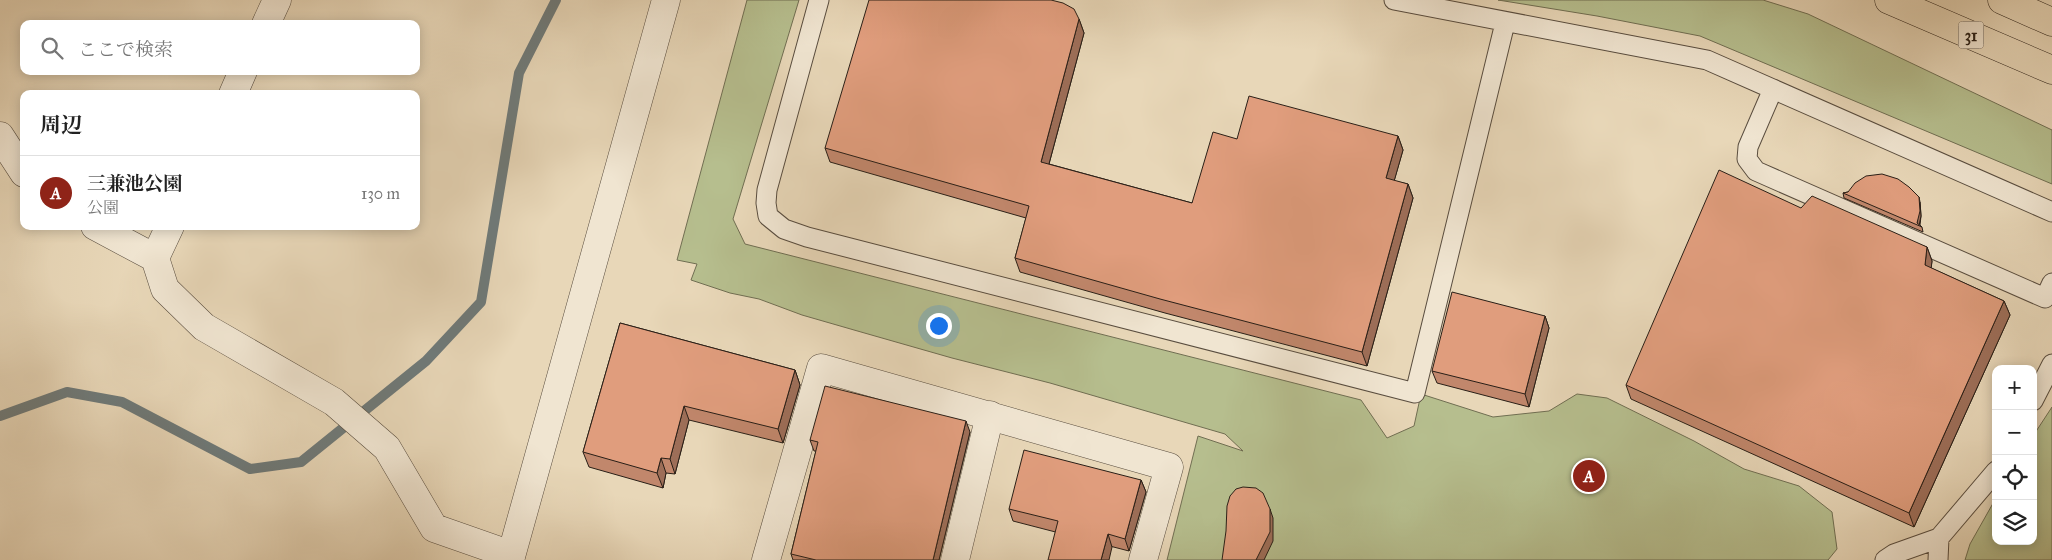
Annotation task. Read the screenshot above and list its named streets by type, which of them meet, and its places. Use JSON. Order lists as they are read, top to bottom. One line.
{"streets":{"main road":["31"]},"page":{"search":"ここで検索","heading":"周辺","list":[{"mark":"A","name":"三兼池公園","note":"公園","value":"130 m"}],"map_buttons":["+","−"],"pins":"A"}}
